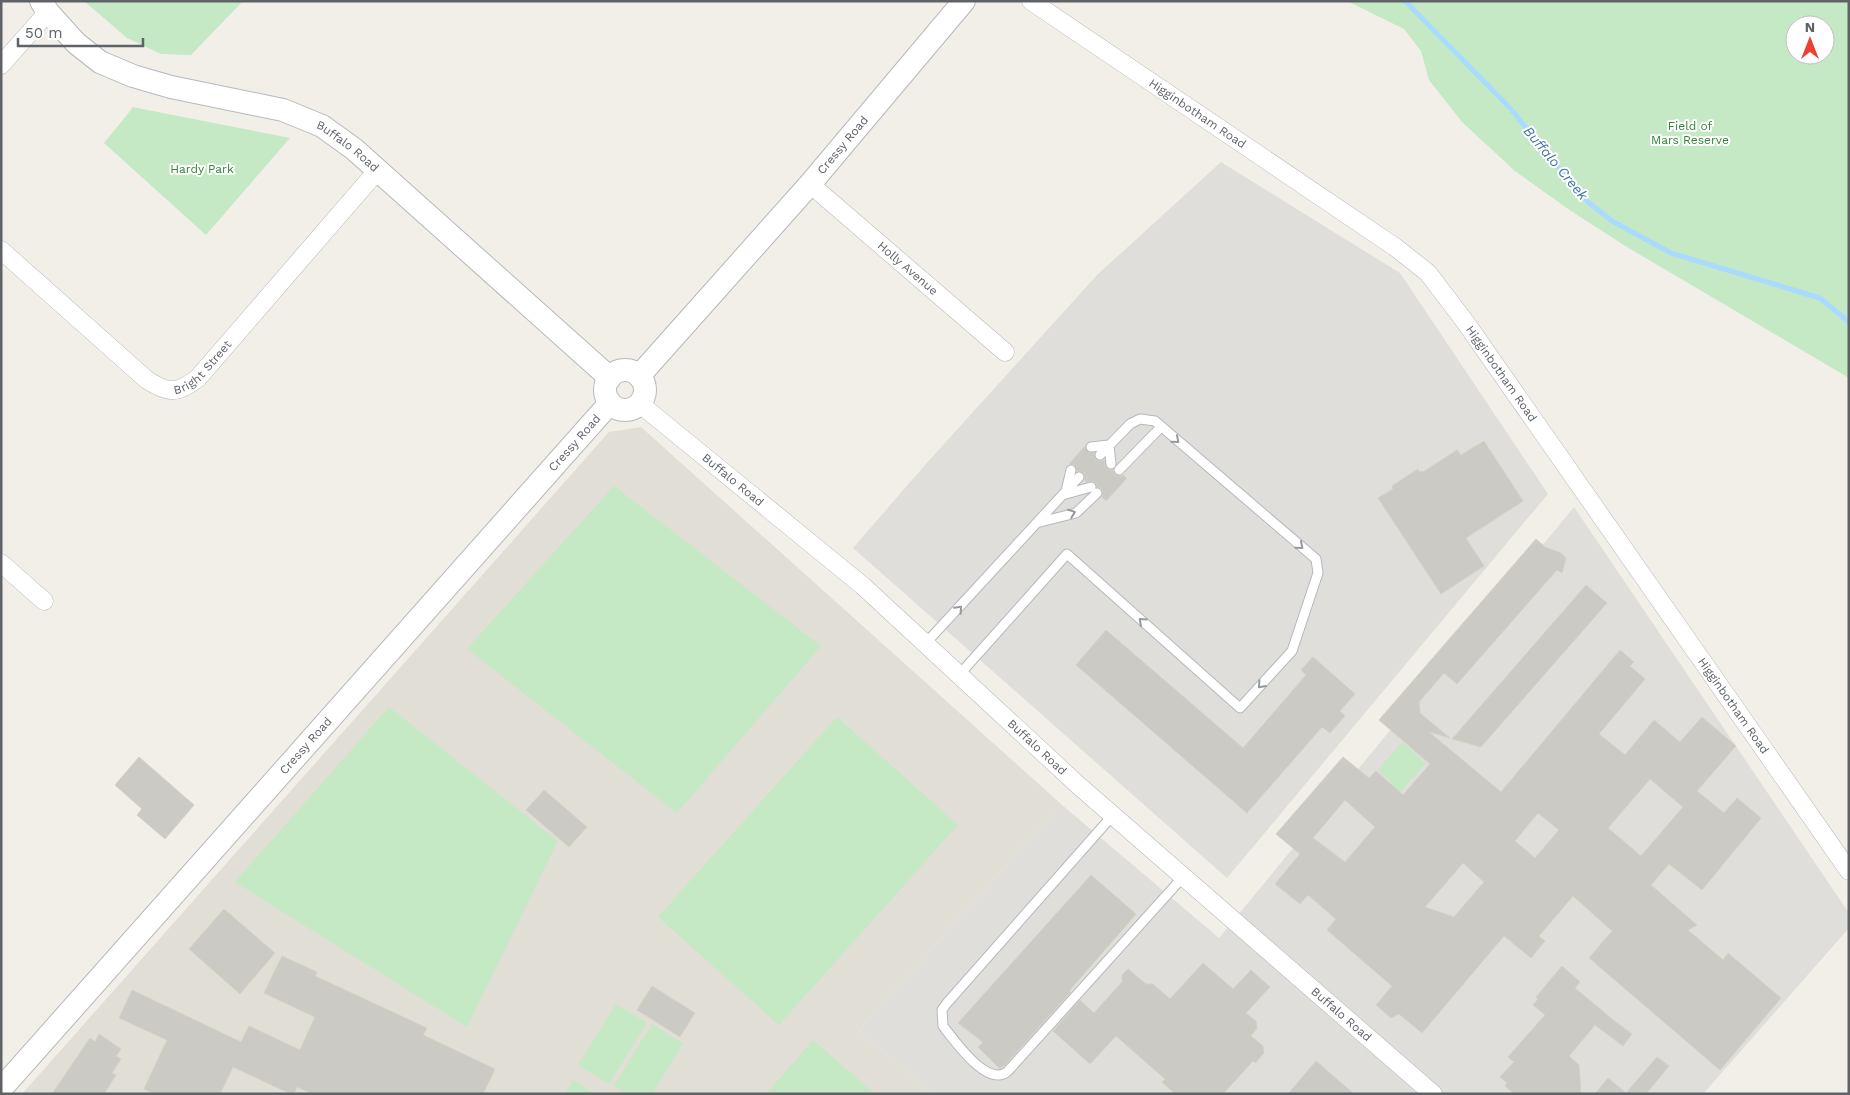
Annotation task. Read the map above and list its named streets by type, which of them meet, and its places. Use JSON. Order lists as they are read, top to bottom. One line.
{"streets":{"street":["Higginbotham Road","Cressy Road","Buffalo Road","Holly Avenue","Bright Street"]},"crossings":[["Cressy Road","Buffalo Road"],["Cressy Road","Holly Avenue"],["Buffalo Road","Bright Street"]],"water":["Buffalo Creek"],"parks":["Field of Mars Reserve","Hardy Park"],"scale_bar":"50 m","north":"top"}
